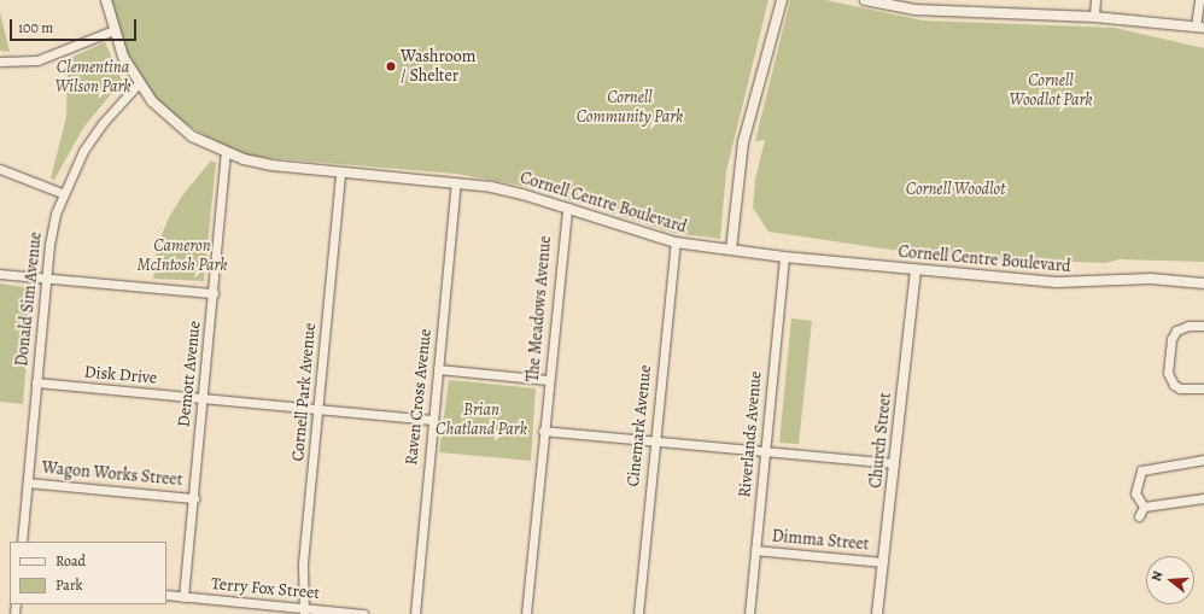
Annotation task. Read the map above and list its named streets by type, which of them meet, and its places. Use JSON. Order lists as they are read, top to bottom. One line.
{"streets":{"street":["Cornell Centre Boulevard","Donald Sim Avenue","The Meadows Avenue","Demott Avenue","Disk Drive","Cornell Park Avenue","Raven Cross Avenue","Cinemark Avenue","Riverlands Avenue","Church Street","Wagon Works Street","Dimma Street","Terry Fox Street"]},"crossings":[["Cornell Centre Boulevard","Donald Sim Avenue"],["Cornell Centre Boulevard","The Meadows Avenue"],["Cornell Centre Boulevard","Demott Avenue"],["Cornell Centre Boulevard","Cornell Park Avenue"],["Cornell Centre Boulevard","Raven Cross Avenue"],["Cornell Centre Boulevard","Cinemark Avenue"],["Cornell Centre Boulevard","Riverlands Avenue"],["Cornell Centre Boulevard","Church Street"],["Donald Sim Avenue","Disk Drive"],["Donald Sim Avenue","Wagon Works Street"],["Demott Avenue","Disk Drive"],["Demott Avenue","Wagon Works Street"],["Demott Avenue","Terry Fox Street"],["Disk Drive","Cornell Park Avenue"],["Disk Drive","Raven Cross Avenue"],["Cornell Park Avenue","Terry Fox Street"],["Riverlands Avenue","Dimma Street"],["Church Street","Dimma Street"]],"parks":["Clementina Wilson Park","Cornell Woodlot Park","Cornell Community Park","Cornell Woodlot","Cameron McIntosh Park","Brian Chatland Park"],"places":["Washroom / Shelter"],"legend":["Road","Park"],"scale_bar":"100 m","north":"left"}
